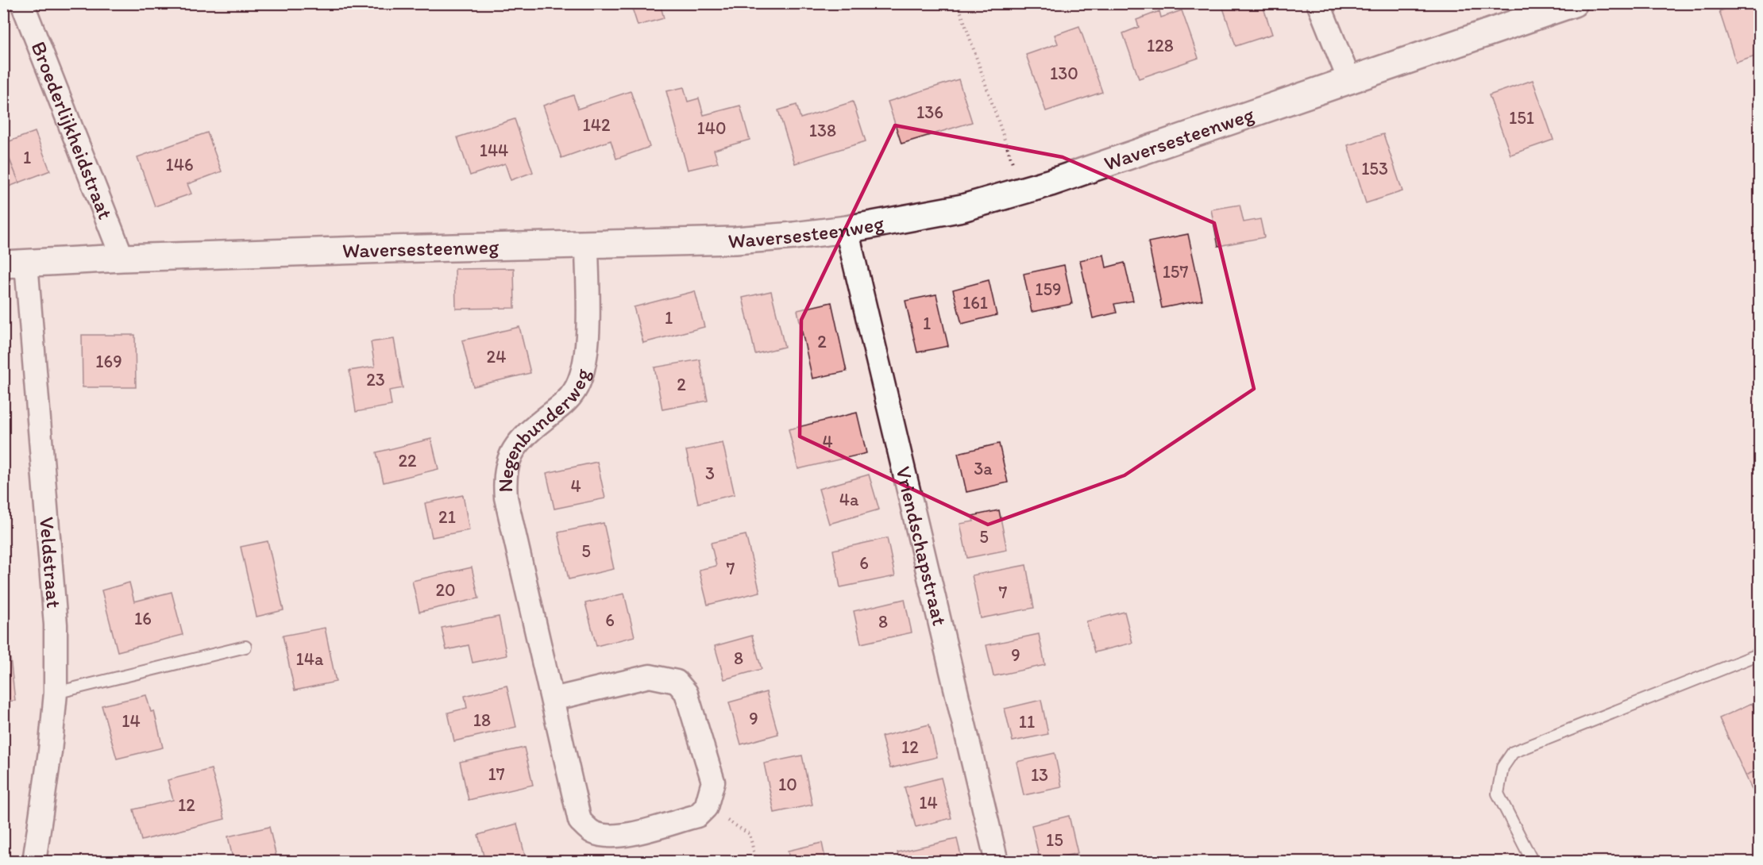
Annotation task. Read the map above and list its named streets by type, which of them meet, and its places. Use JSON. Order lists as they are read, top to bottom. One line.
{"streets":{"street":["Broederlijkheidstraat","Waversesteenweg","Negenbunderweg","Vriendschapstraat","Veldstraat"]},"crossings":[["Broederlijkheidstraat","Waversesteenweg"],["Waversesteenweg","Negenbunderweg"],["Waversesteenweg","Vriendschapstraat"],["Waversesteenweg","Veldstraat"]],"house_numbers":["128","130","136","151","142","140","138","144","1","146","153","157","159","161","1","1","2","24","169","23","2","4","22","3a","3","4","4a","21","5","5","6","7","20","7","16","6","8","9","8","14a","9","18","14","11","12","17","13","10","14","12","15"]}
